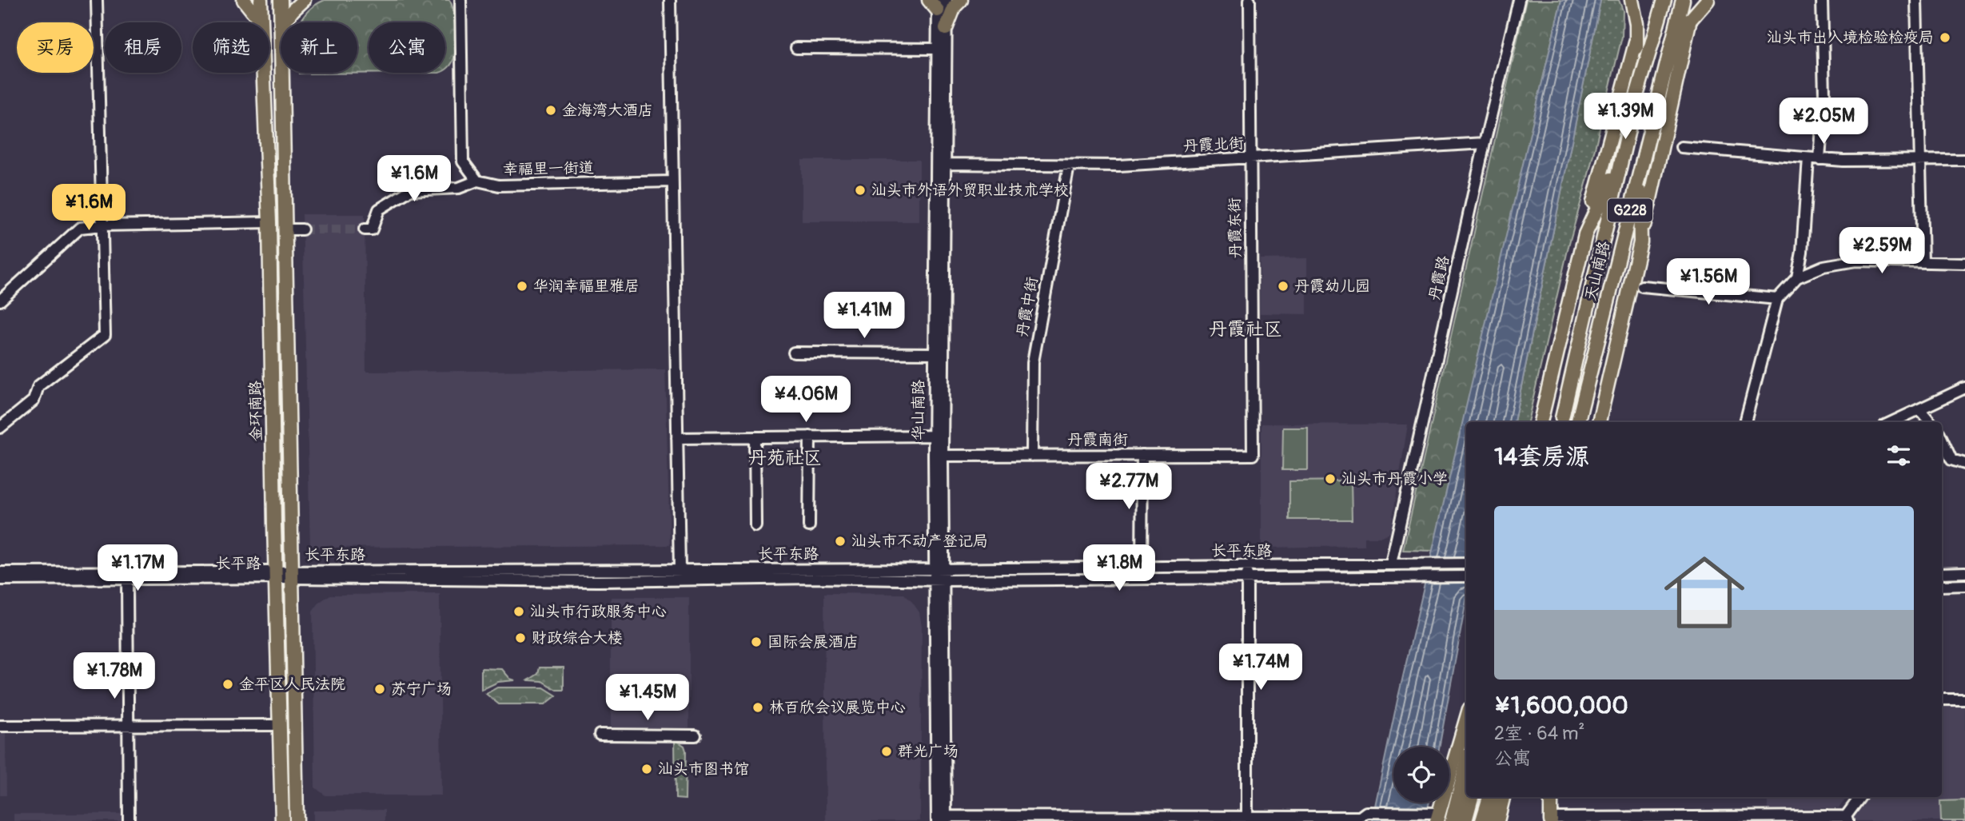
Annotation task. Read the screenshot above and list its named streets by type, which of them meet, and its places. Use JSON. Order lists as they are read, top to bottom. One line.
{"streets":{"main road":["G228","天山南路","金环南路"],"street":["丹霞北街","幸福里一街道","丹霞东街","丹霞路","丹霞中街","华山南路","丹霞南街","长平东路","长平路"]},"crossings":[["丹霞北街","丹霞东街"],["丹霞北街","丹霞路"],["丹霞北街","丹霞中街"],["丹霞北街","华山南路"],["丹霞东街","丹霞南街"],["丹霞路","长平东路"],["丹霞中街","丹霞南街"],["华山南路","丹霞南街"],["华山南路","长平东路"],["金环南路","长平东路"],["金环南路","长平路"],["长平东路","长平路"]],"districts":["丹霞社区","丹苑社区"],"places":["汕头市出入境检验检疫局","金海湾大酒店","汕头市外语外贸职业技术学校","华润幸福里雅居","丹霞幼儿园","汕头市丹霞小学","汕头市不动产登记局","汕头市行政服务中心","财政综合大楼","国际会展酒店","金平区人民法院","苏宁广场","林百欣会议展览中心","群光广场","汕头市图书馆"],"page":{"chip":["买房","租房","筛选","新上","公寓"],"price":["¥1.39M","¥2.05M","¥1.6M","¥1.6M","¥2.59M","¥1.56M","¥1.41M","¥4.06M","¥2.77M","¥1.17M","¥1.8M","¥1.74M","¥1.78M","¥1.45M"],"heading":"14套房源","list":[{"name":"¥1,600,000","note":"2室 · 64 m² · 公寓"}]}}
